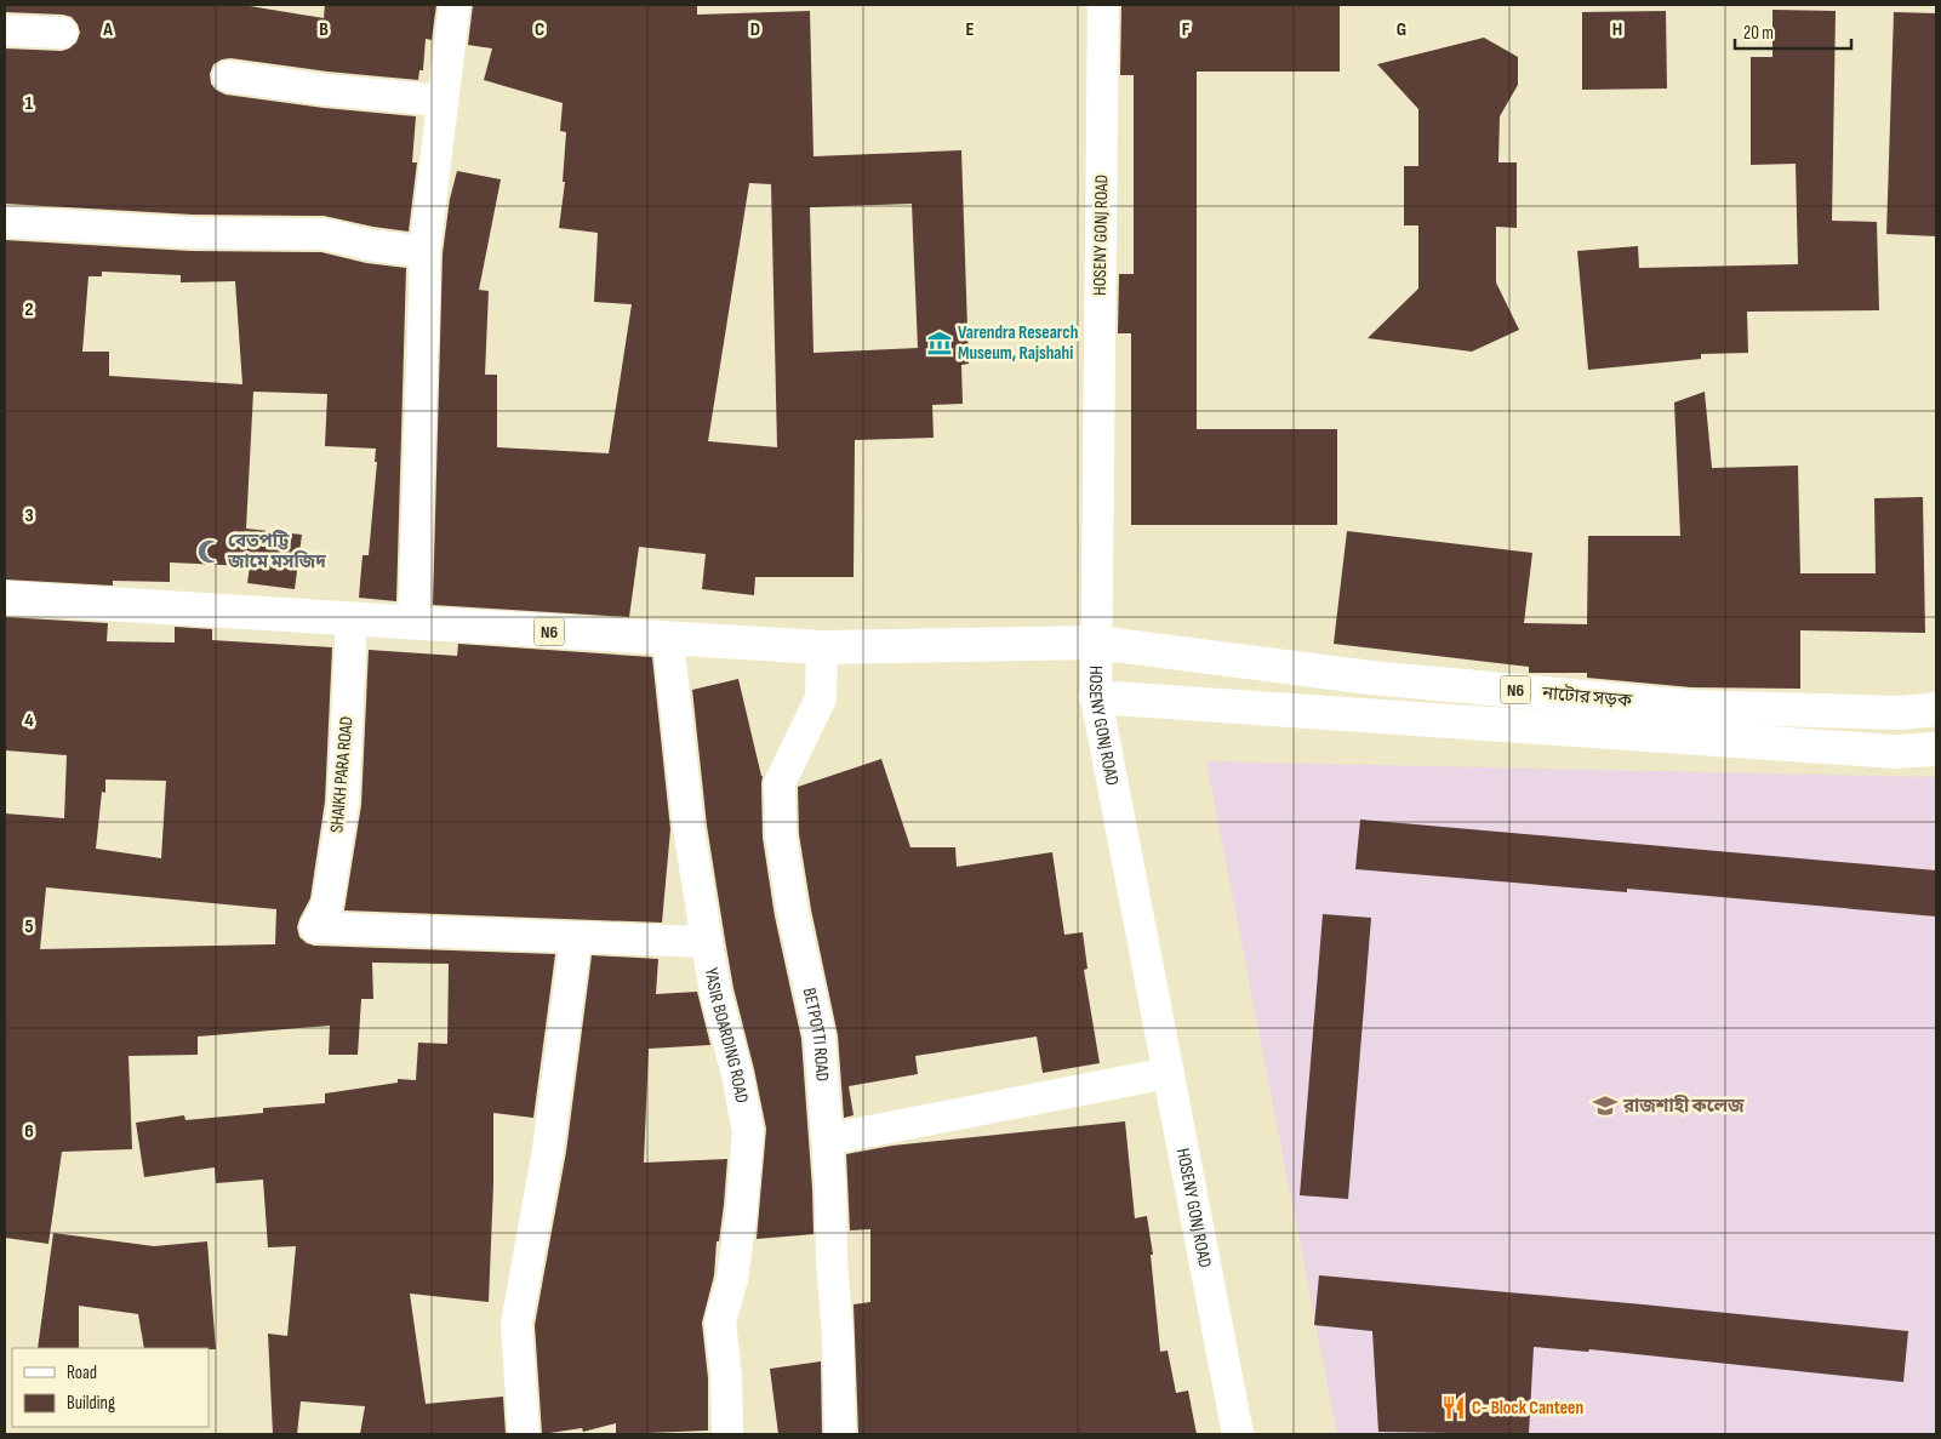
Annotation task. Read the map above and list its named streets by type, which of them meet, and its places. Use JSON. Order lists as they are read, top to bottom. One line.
{"streets":{"highway":["N6","নাটোর সড়ক"],"street":["HOSENY GONJ ROAD","SHAIKH PARA ROAD","BETPOTTI ROAD","YASIR BOARDING ROAD"]},"crossings":[["HOSENY GONJ ROAD","N6"],["HOSENY GONJ ROAD","নাটোর সড়ক"],["N6","নাটোর সড়ক"],["N6","SHAIKH PARA ROAD"],["N6","BETPOTTI ROAD"],["N6","YASIR BOARDING ROAD"]],"places":{"museum":["Varendra Research Museum, Rajshahi"],"mosque":["বেতপট্টি জামে মসজিদ"],"school or university":["রাজশাহী কলেজ"],"restaurant":["C- Block Canteen"]},"legend":["Road","Building"],"scale_bar":"20 m","grid":{"columns":["A","B","C","D","E","F","G","H"],"rows":["1","2","3","4","5","6"]}}
